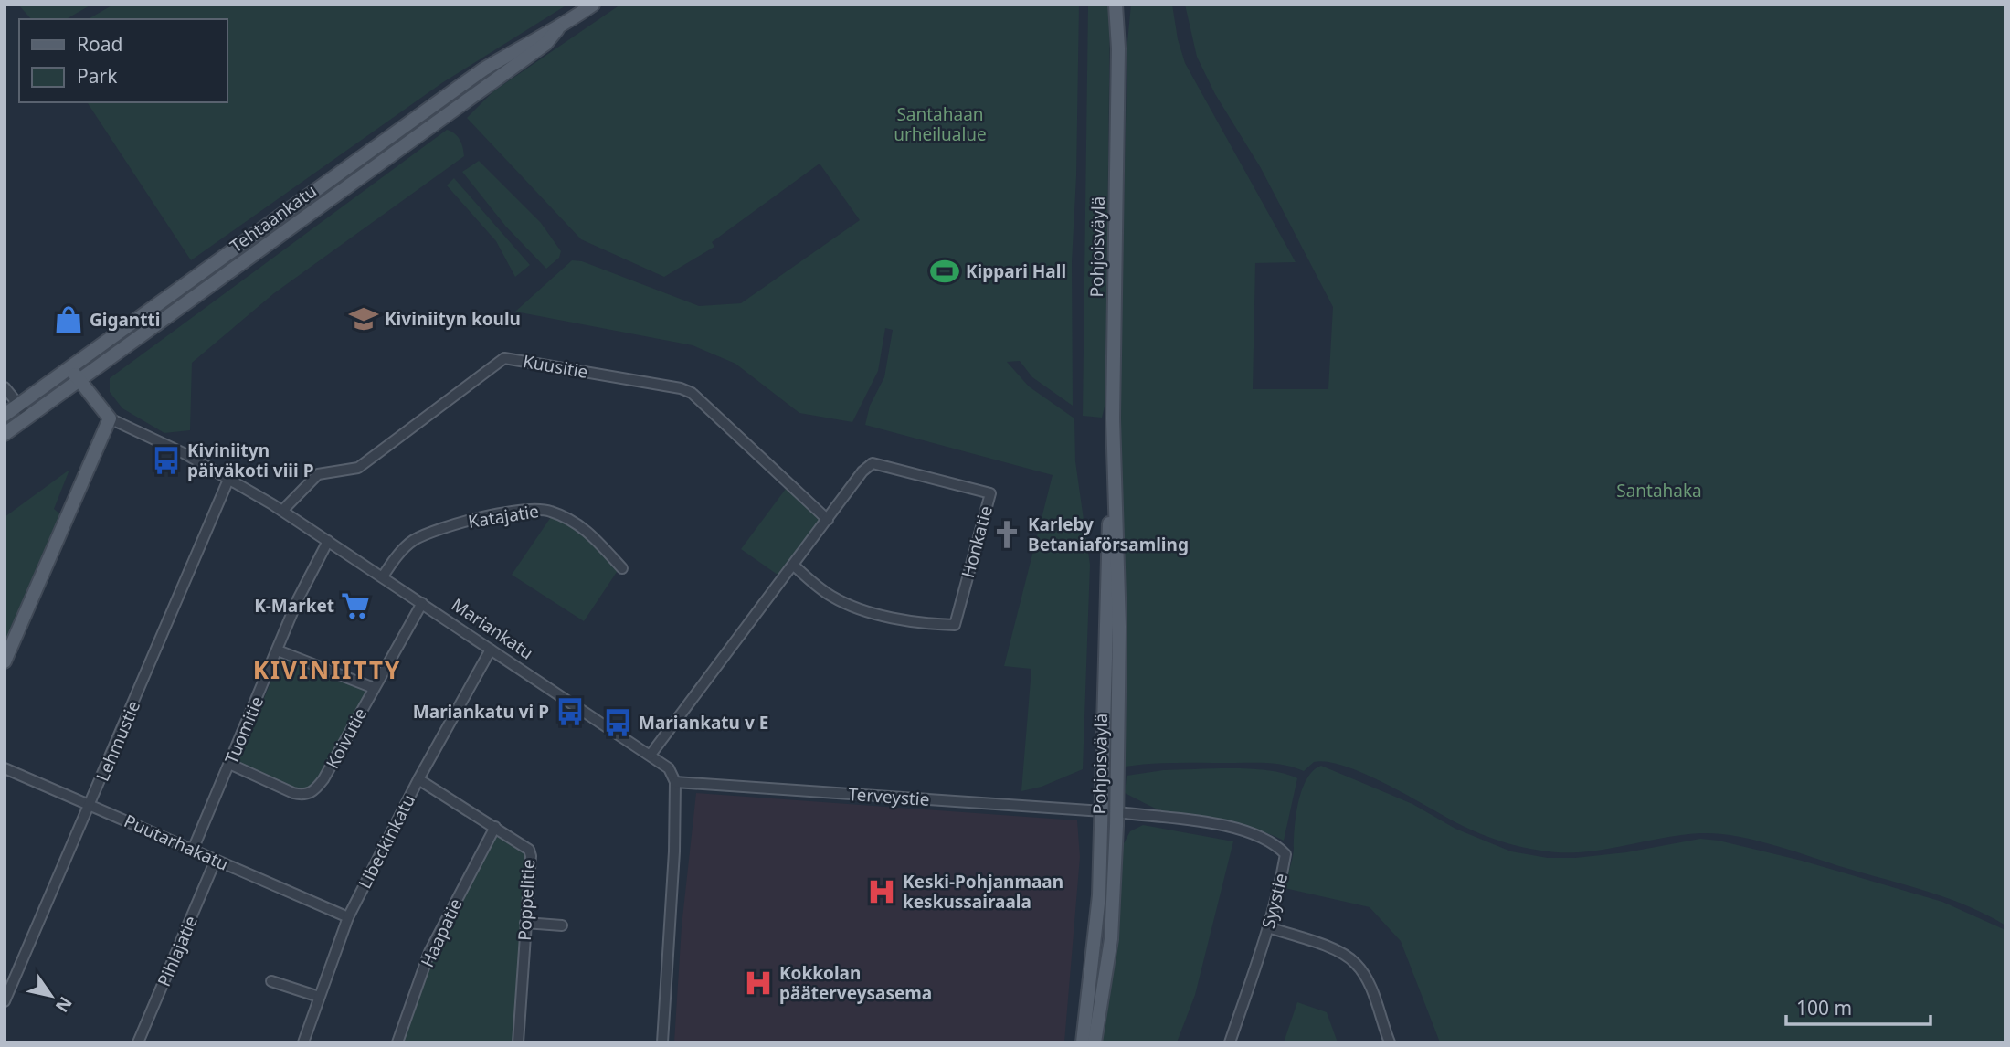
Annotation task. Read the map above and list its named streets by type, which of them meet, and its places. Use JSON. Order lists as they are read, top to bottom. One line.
{"streets":{"main road":["Tehtaankatu","Pohjoisväylä","Mariankatu"],"street":["Kuusitie","Katajatie","Honkatie","Tuomitie","Koivutie","Lehmustie","Terveystie","Libeckinkatu","Puutarhakatu","Poppelitie","Syystie","Haapatie","Pihlajatie"]},"crossings":[["Tehtaankatu","Mariankatu"],["Pohjoisväylä","Terveystie"],["Pohjoisväylä","Syystie"],["Kuusitie","Honkatie"],["Kuusitie","Mariankatu"],["Katajatie","Mariankatu"],["Honkatie","Mariankatu"],["Mariankatu","Tuomitie"],["Mariankatu","Koivutie"],["Mariankatu","Lehmustie"],["Mariankatu","Terveystie"],["Mariankatu","Libeckinkatu"],["Tuomitie","Koivutie"],["Tuomitie","Puutarhakatu"],["Lehmustie","Puutarhakatu"],["Libeckinkatu","Puutarhakatu"],["Libeckinkatu","Poppelitie"],["Puutarhakatu","Pihlajatie"],["Poppelitie","Haapatie"]],"districts":["KIVINIITTY"],"parks":["Santahaan urheilualue","Santahaka"],"places":{"sports":["Kippari Hall"],"school or university":["Kiviniityn koulu"],"shop":["Gigantti"],"bus stop":["Kiviniityn päiväkoti viii P","Mariankatu vi P","Mariankatu v E"],"church":["Karleby Betaniaförsamling"],"supermarket":["K-Market"],"hospital":["Keski-Pohjanmaan keskussairaala","Kokkolan pääterveysasema"]},"legend":["Road","Park"],"scale_bar":"100 m","north":"bottom right"}
